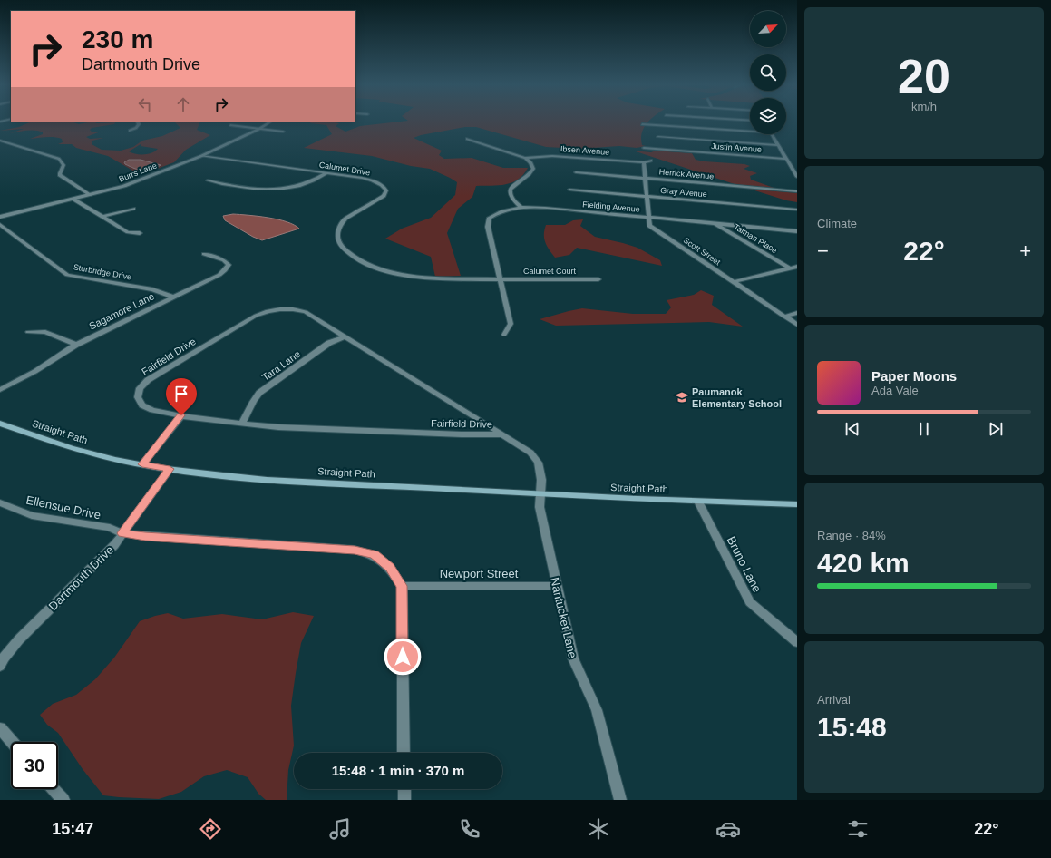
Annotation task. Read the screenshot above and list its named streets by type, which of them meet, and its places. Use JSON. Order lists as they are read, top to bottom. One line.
{"streets":{"main road":["Straight Path"],"street":["Justin Avenue","Ibsen Avenue","Calumet Drive","Burrs Lane","Herrick Avenue","Gray Avenue","Fielding Avenue","Talman Place","Scott Street","Calumet Court","Sturbridge Drive","Sagamore Lane","Fairfield Drive","Tara Lane","Ellensue Drive","Bruno Lane","Newport Street","Dartmouth Drive","Nantucket Lane"]},"crossings":[["Ibsen Avenue","Scott Street"],["Calumet Drive","Burrs Lane"],["Calumet Drive","Fielding Avenue"],["Calumet Drive","Calumet Court"],["Herrick Avenue","Scott Street"],["Gray Avenue","Scott Street"],["Fielding Avenue","Talman Place"],["Fielding Avenue","Scott Street"],["Fielding Avenue","Calumet Court"],["Sturbridge Drive","Sagamore Lane"],["Fairfield Drive","Tara Lane"],["Fairfield Drive","Straight Path"],["Fairfield Drive","Nantucket Lane"],["Straight Path","Bruno Lane"],["Straight Path","Dartmouth Drive"],["Straight Path","Nantucket Lane"],["Ellensue Drive","Newport Street"],["Ellensue Drive","Dartmouth Drive"],["Newport Street","Nantucket Lane"]],"places":{"school or university":["Paumanok Elementary School"]},"north":"top right","page":{"tile":[["20","km/h"],"Climate",["Range · 84%","420 km"],["Arrival","15:48"]],"turn":["230 m","Dartmouth Drive"],"heat":["−","22°","+"],"song":["Paper Moons","Ada Vale"],"limit":"30","trip":"15:48 · 1 min · 370 m","tabs":["15:47","22°"]}}
